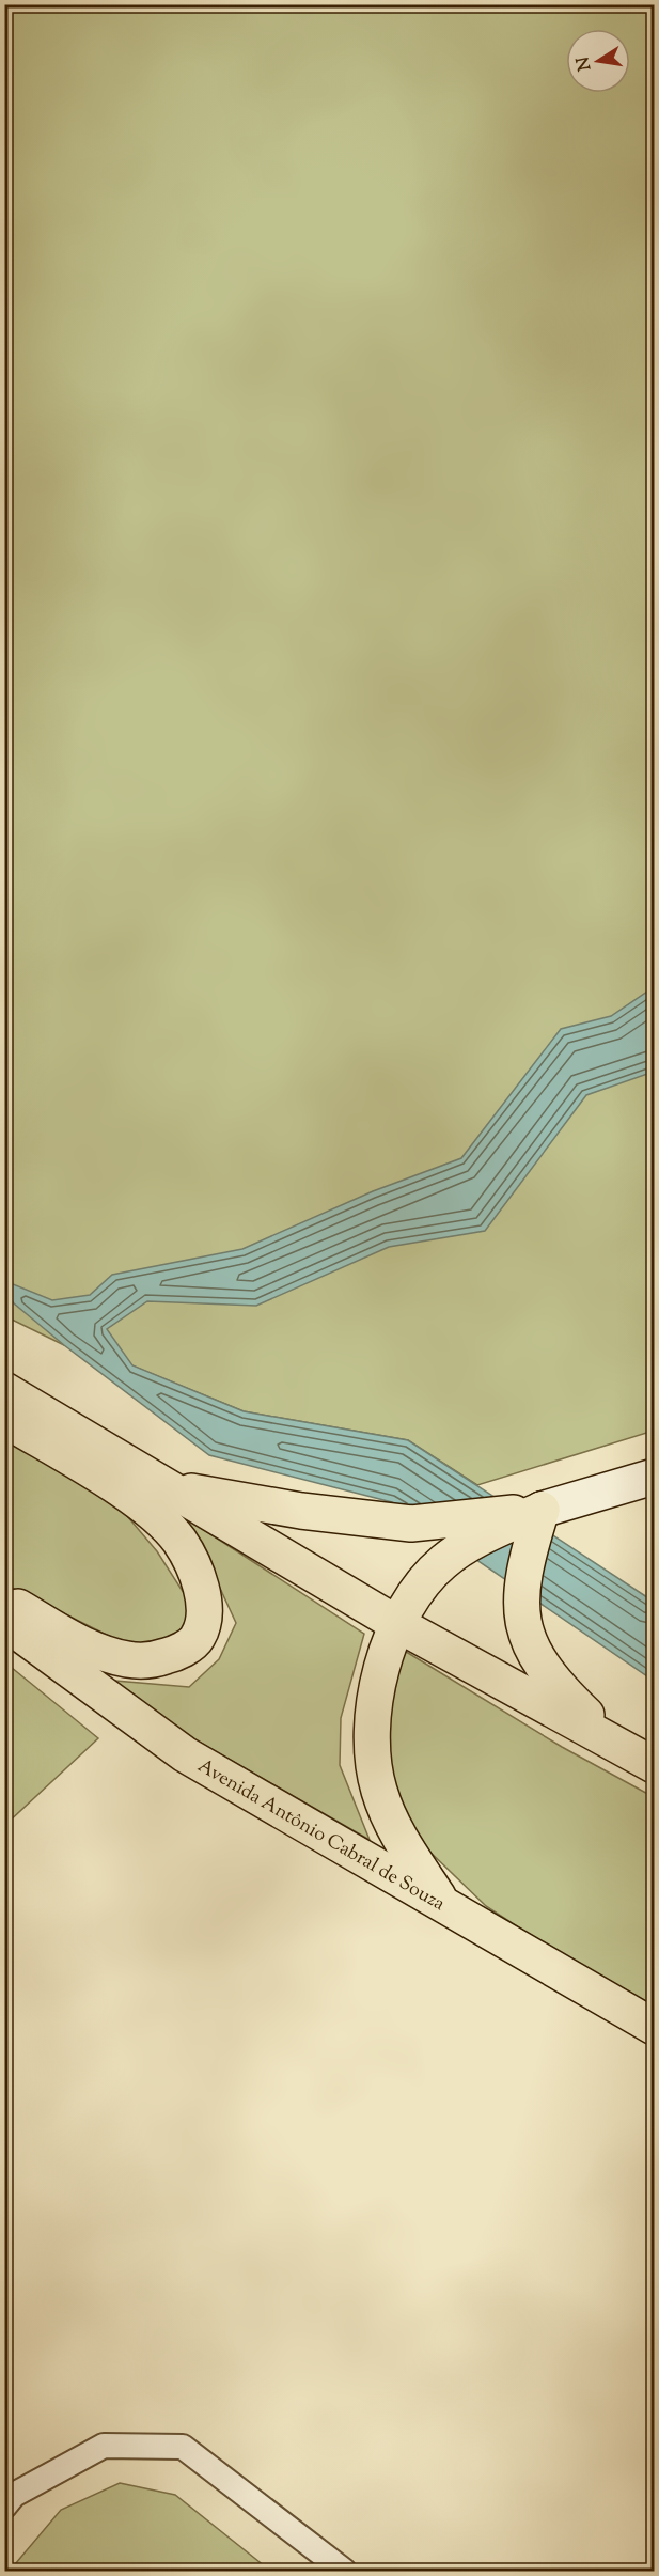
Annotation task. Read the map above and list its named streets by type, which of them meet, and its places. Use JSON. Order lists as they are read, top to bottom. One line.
{"streets":{"highway":["Avenida Antônio Cabral de Souza"]},"north":"left"}
